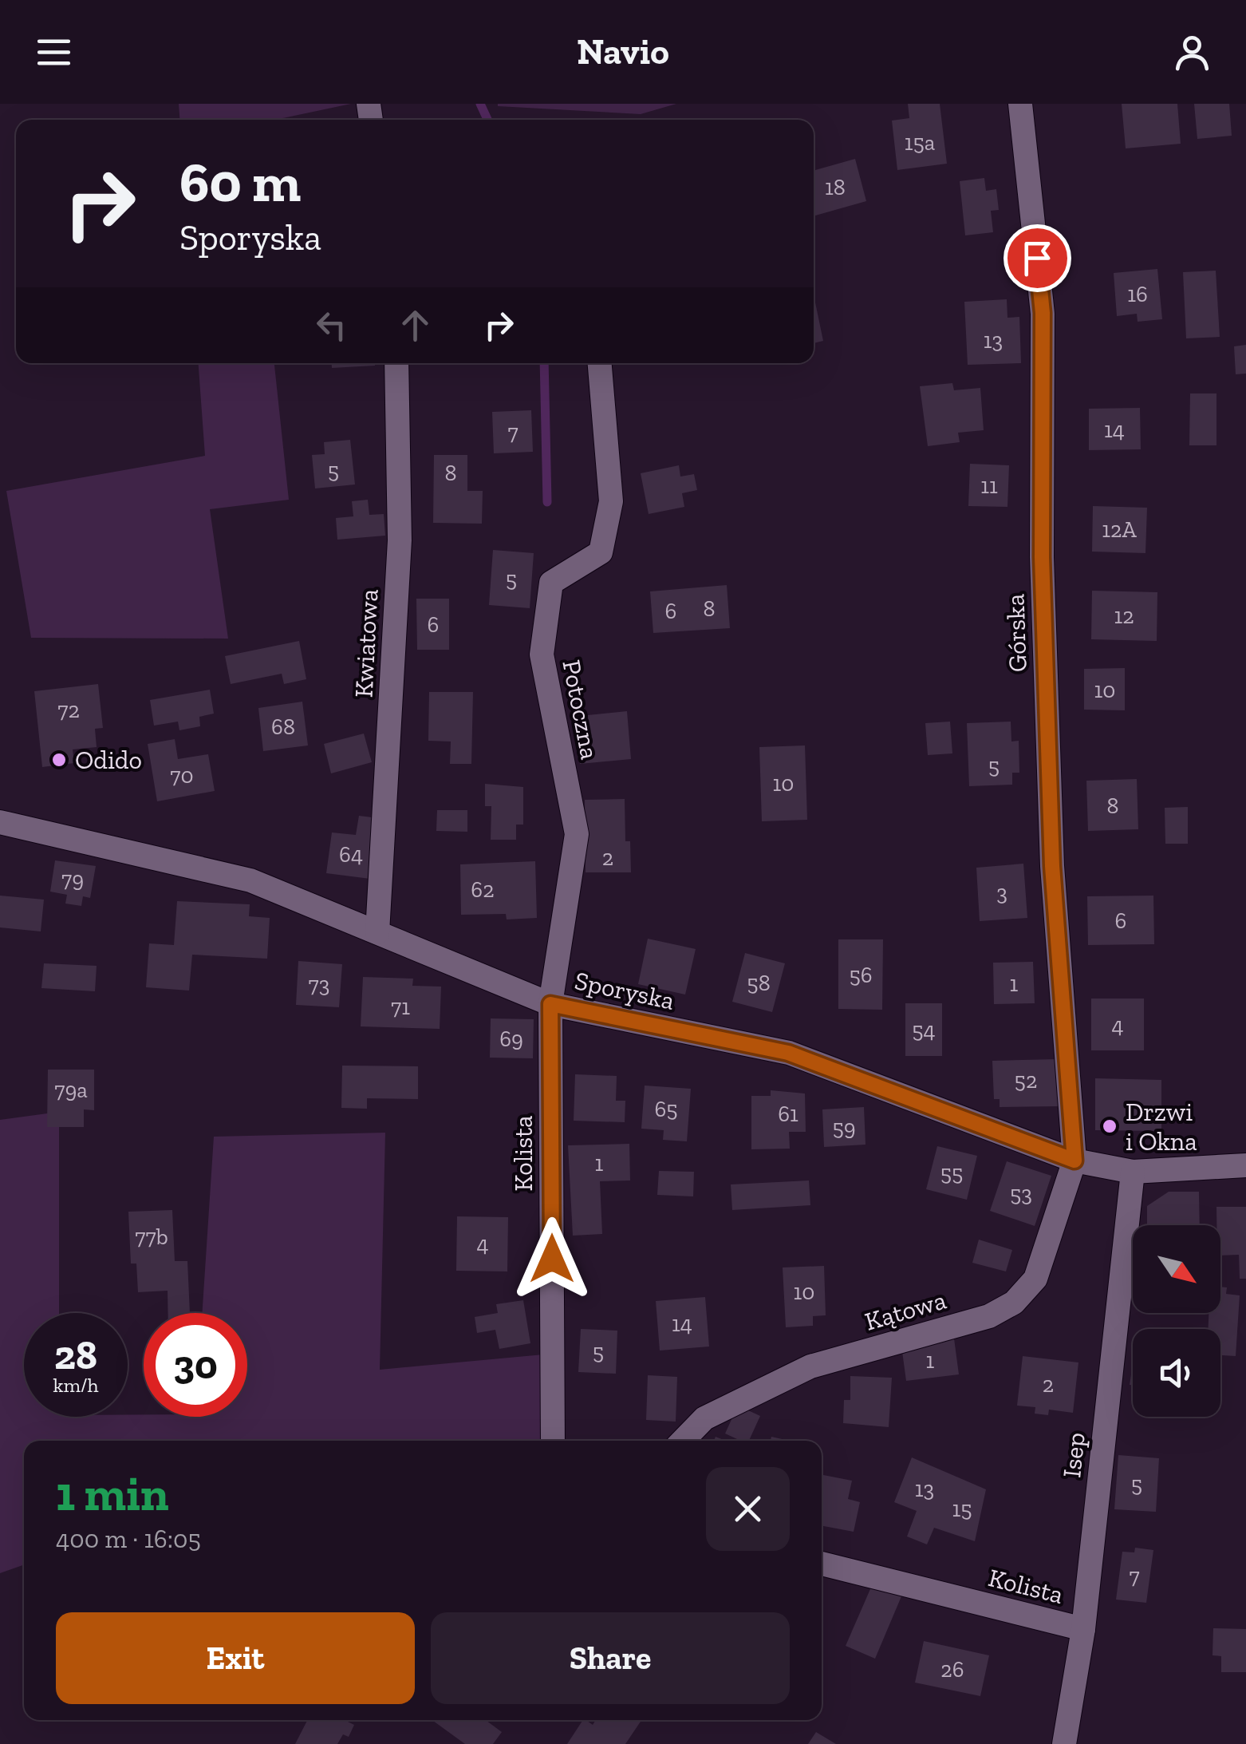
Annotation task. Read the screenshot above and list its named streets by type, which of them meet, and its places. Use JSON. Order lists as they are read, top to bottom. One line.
{"streets":{"street":["Górska","Kwiatowa","Potoczna","Sporyska","Kolista","Kątowa","Isep"]},"crossings":[["Górska","Sporyska"],["Górska","Kątowa"],["Kwiatowa","Sporyska"],["Potoczna","Sporyska"],["Potoczna","Kolista"],["Sporyska","Kolista"],["Sporyska","Kątowa"],["Sporyska","Isep"],["Kolista","Isep"]],"places":["Odido","Drzwi i Okna"],"house_numbers":["15a","18","16","13","14","7","5","8","11","12A","5","8","6","12","6","10","72","68","5","70","10","8","64","2","79","62","3","6","56","58","1","73","71","4","54","69","52","79a","65","61","59","1","55","53","77b","4","10","14","5","1","2","5","13","15","7","26"],"north":"bottom right","page":{"header":"Navio","turn":["60 m","Sporyska"],"speed":"28 km/h","limit":"30","heading":["1 min","400 m · 16:05"],"buttons":["Exit","Share"]}}
